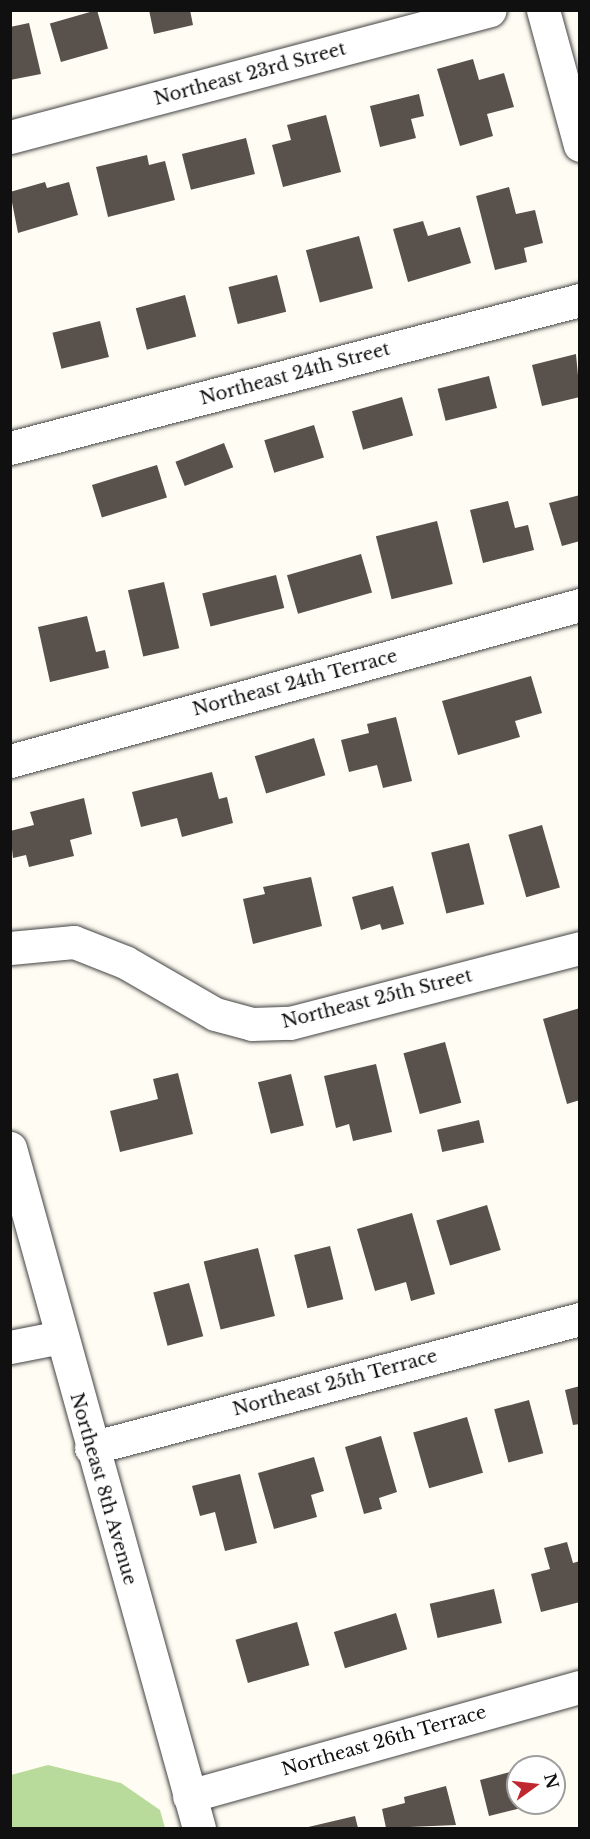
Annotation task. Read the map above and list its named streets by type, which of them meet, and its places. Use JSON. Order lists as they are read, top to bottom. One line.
{"streets":{"street":["Northeast 23rd Street","Northeast 24th Street","Northeast 24th Terrace","Northeast 25th Street","Northeast 25th Terrace","Northeast 8th Avenue","Northeast 26th Terrace"]},"crossings":[["Northeast 25th Terrace","Northeast 8th Avenue"],["Northeast 8th Avenue","Northeast 26th Terrace"]],"north":"right"}
